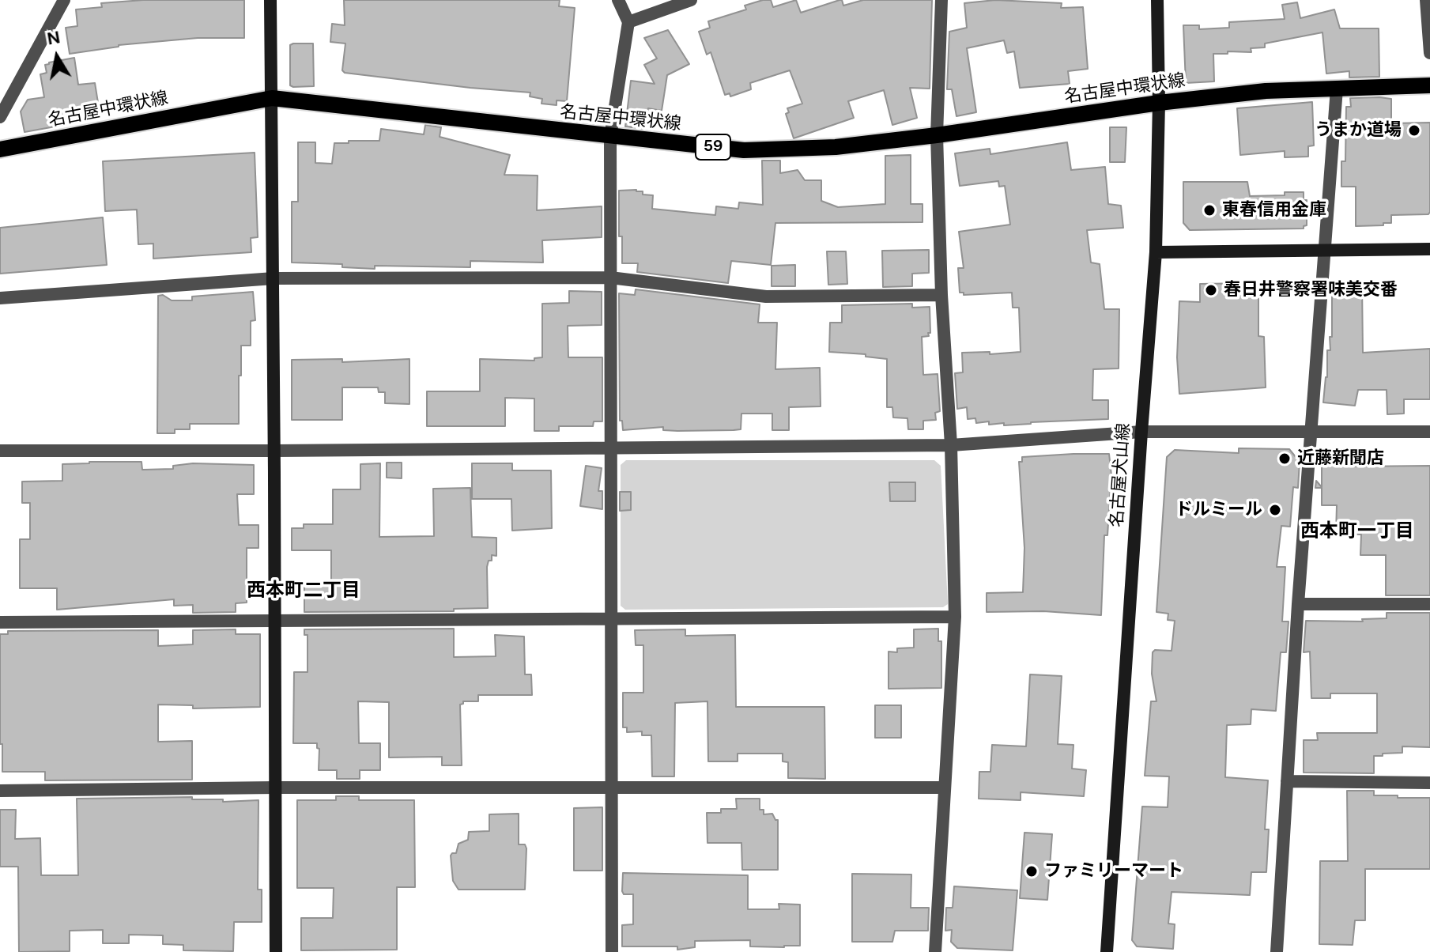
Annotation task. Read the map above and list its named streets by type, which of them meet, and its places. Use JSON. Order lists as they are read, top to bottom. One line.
{"streets":{"main road":["名古屋中環状線","59"],"street":["名古屋犬山線"]},"crossings":[["名古屋中環状線","名古屋犬山線"]],"districts":["西本町一丁目","西本町二丁目"],"places":["うまか道場","東春信用金庫","春日井警察署味美交番","近藤新聞店","ドルミール","ファミリーマート"],"north":"top"}
